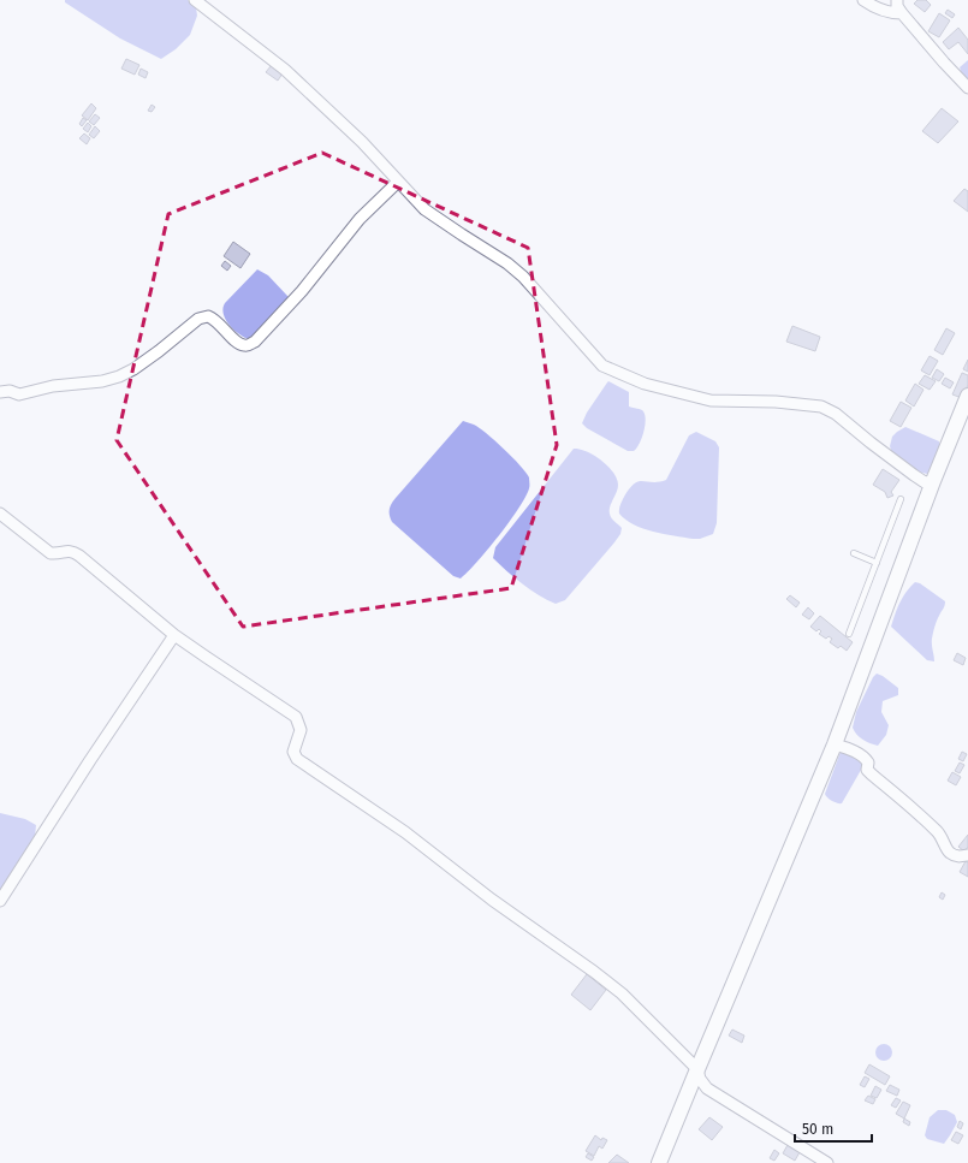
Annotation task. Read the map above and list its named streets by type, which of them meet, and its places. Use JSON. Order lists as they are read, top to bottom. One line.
{"scale_bar":"50 m"}
